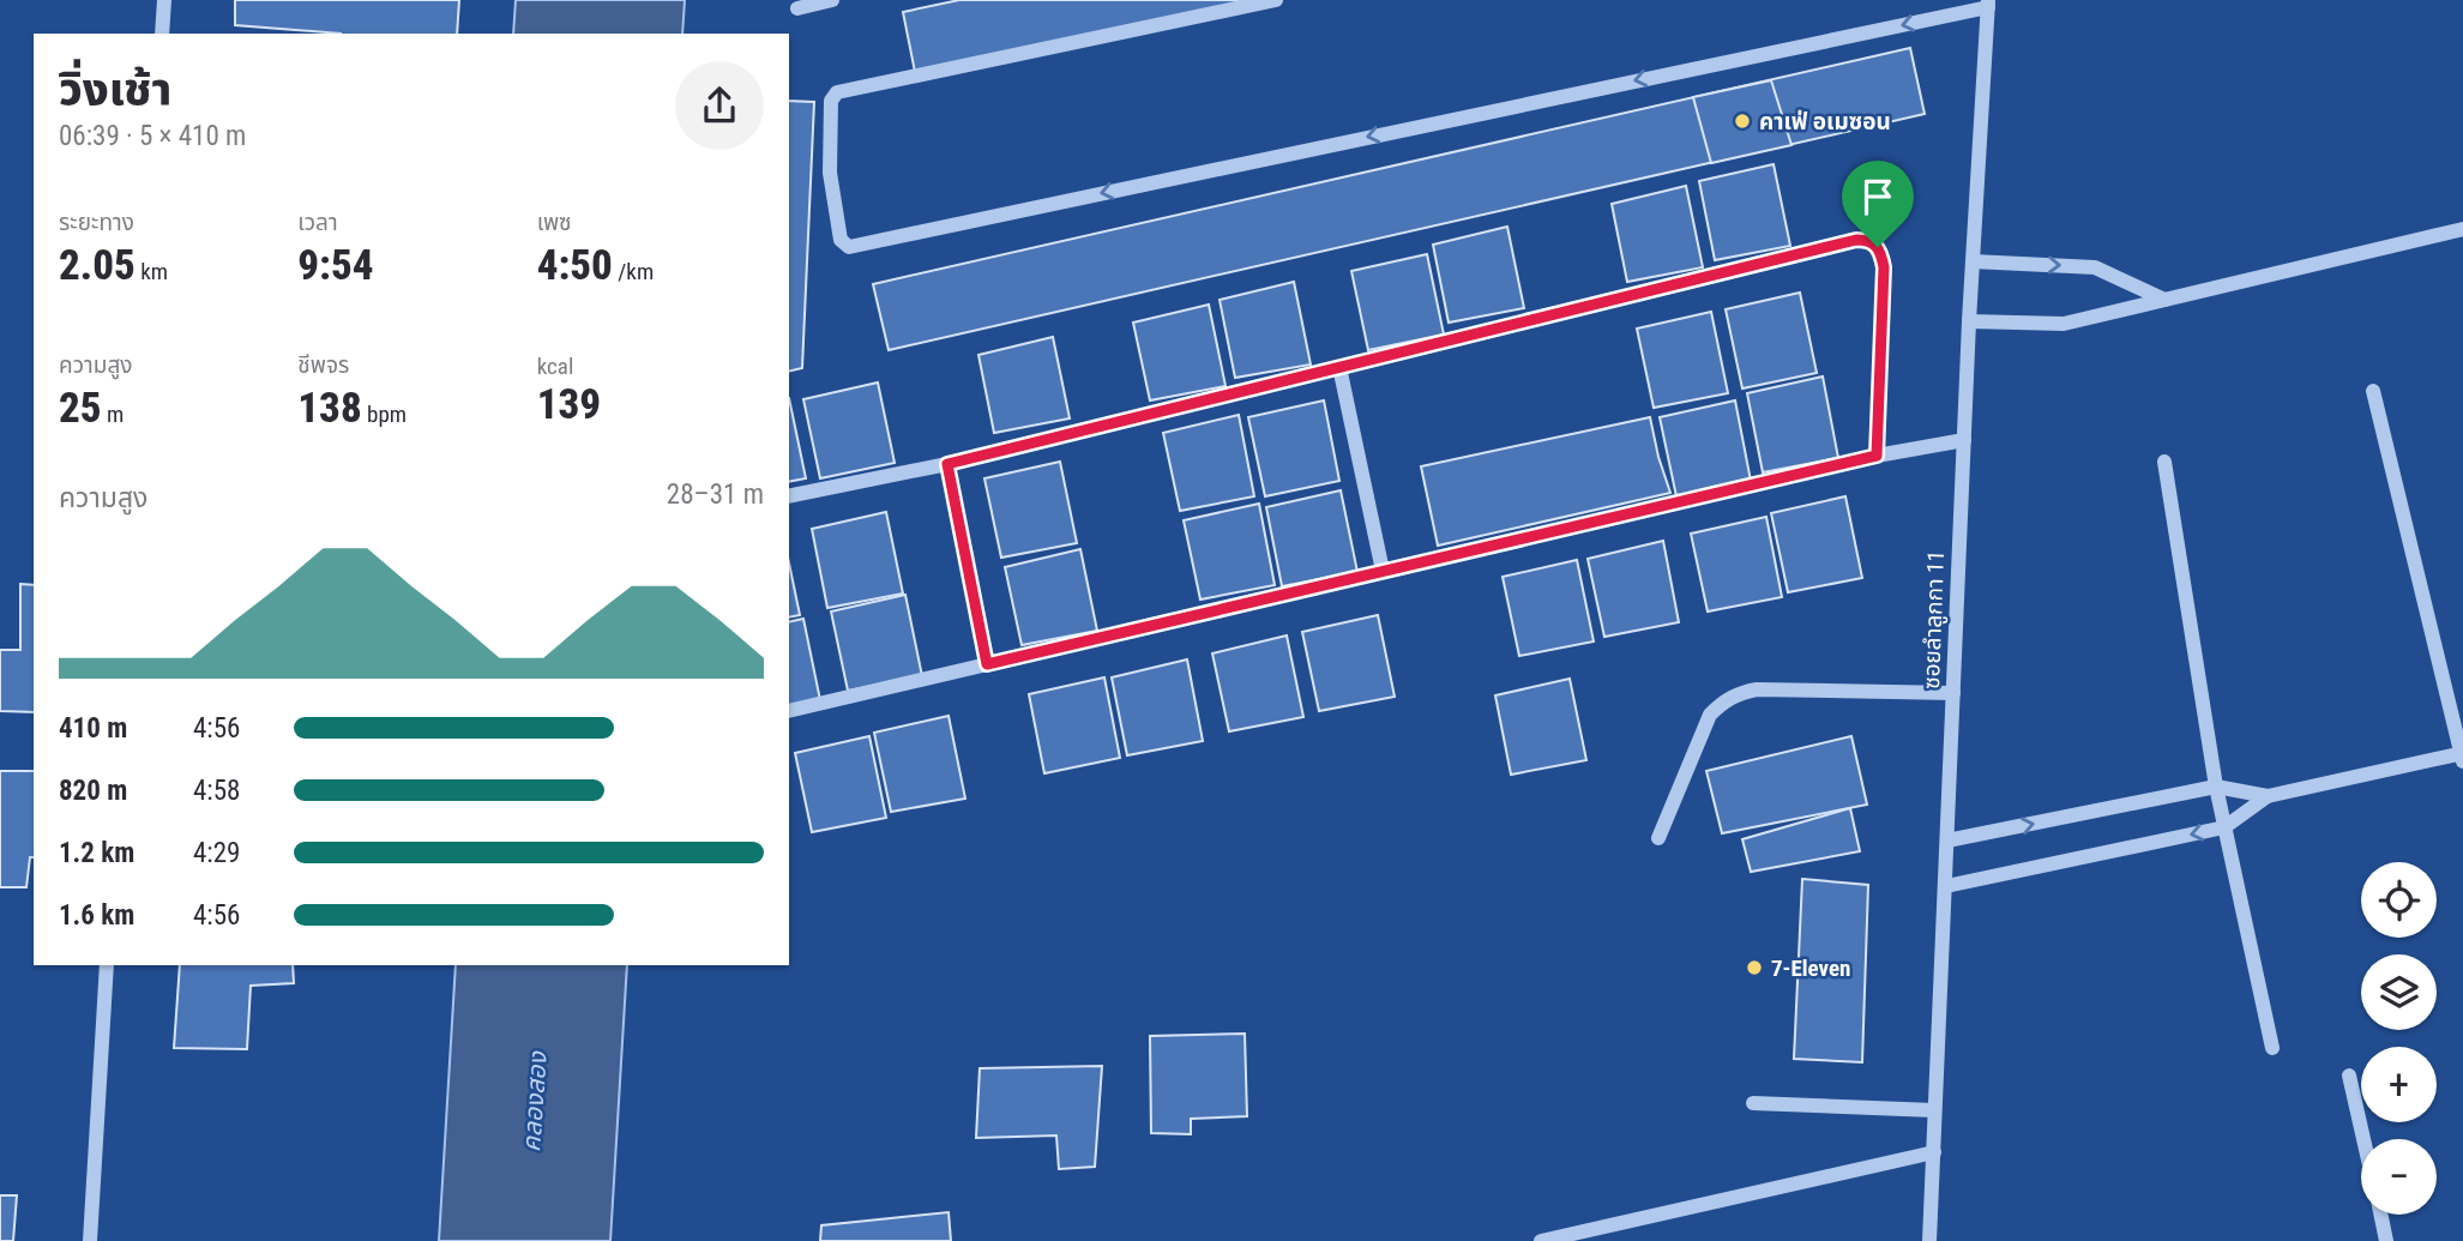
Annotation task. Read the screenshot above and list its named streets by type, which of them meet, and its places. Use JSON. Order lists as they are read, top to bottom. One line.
{"streets":{"street":["ซอยลำลูกกา 11"]},"water":["คลองสอง"],"places":["คาเฟ่ อเมซอน","7-Eleven"],"page":{"heading":["วิ่งเช้า","06:39 · 5 × 410 m"],"stats":[["ระยะทาง","2.05 km"],["เวลา","9:54"],["เพซ","4:50 /km"],["ความสูง","25 m"],["ชีพจร","138 bpm"],["kcal","139"]],"chart":["ความสูง","28–31 m"],"list":[{"name":"410 m","note":"4:56"},{"name":"820 m","note":"4:58"},{"name":"1.2 km","note":"4:29"},{"name":"1.6 km","note":"4:56"}],"map_buttons":["+","−"]}}
